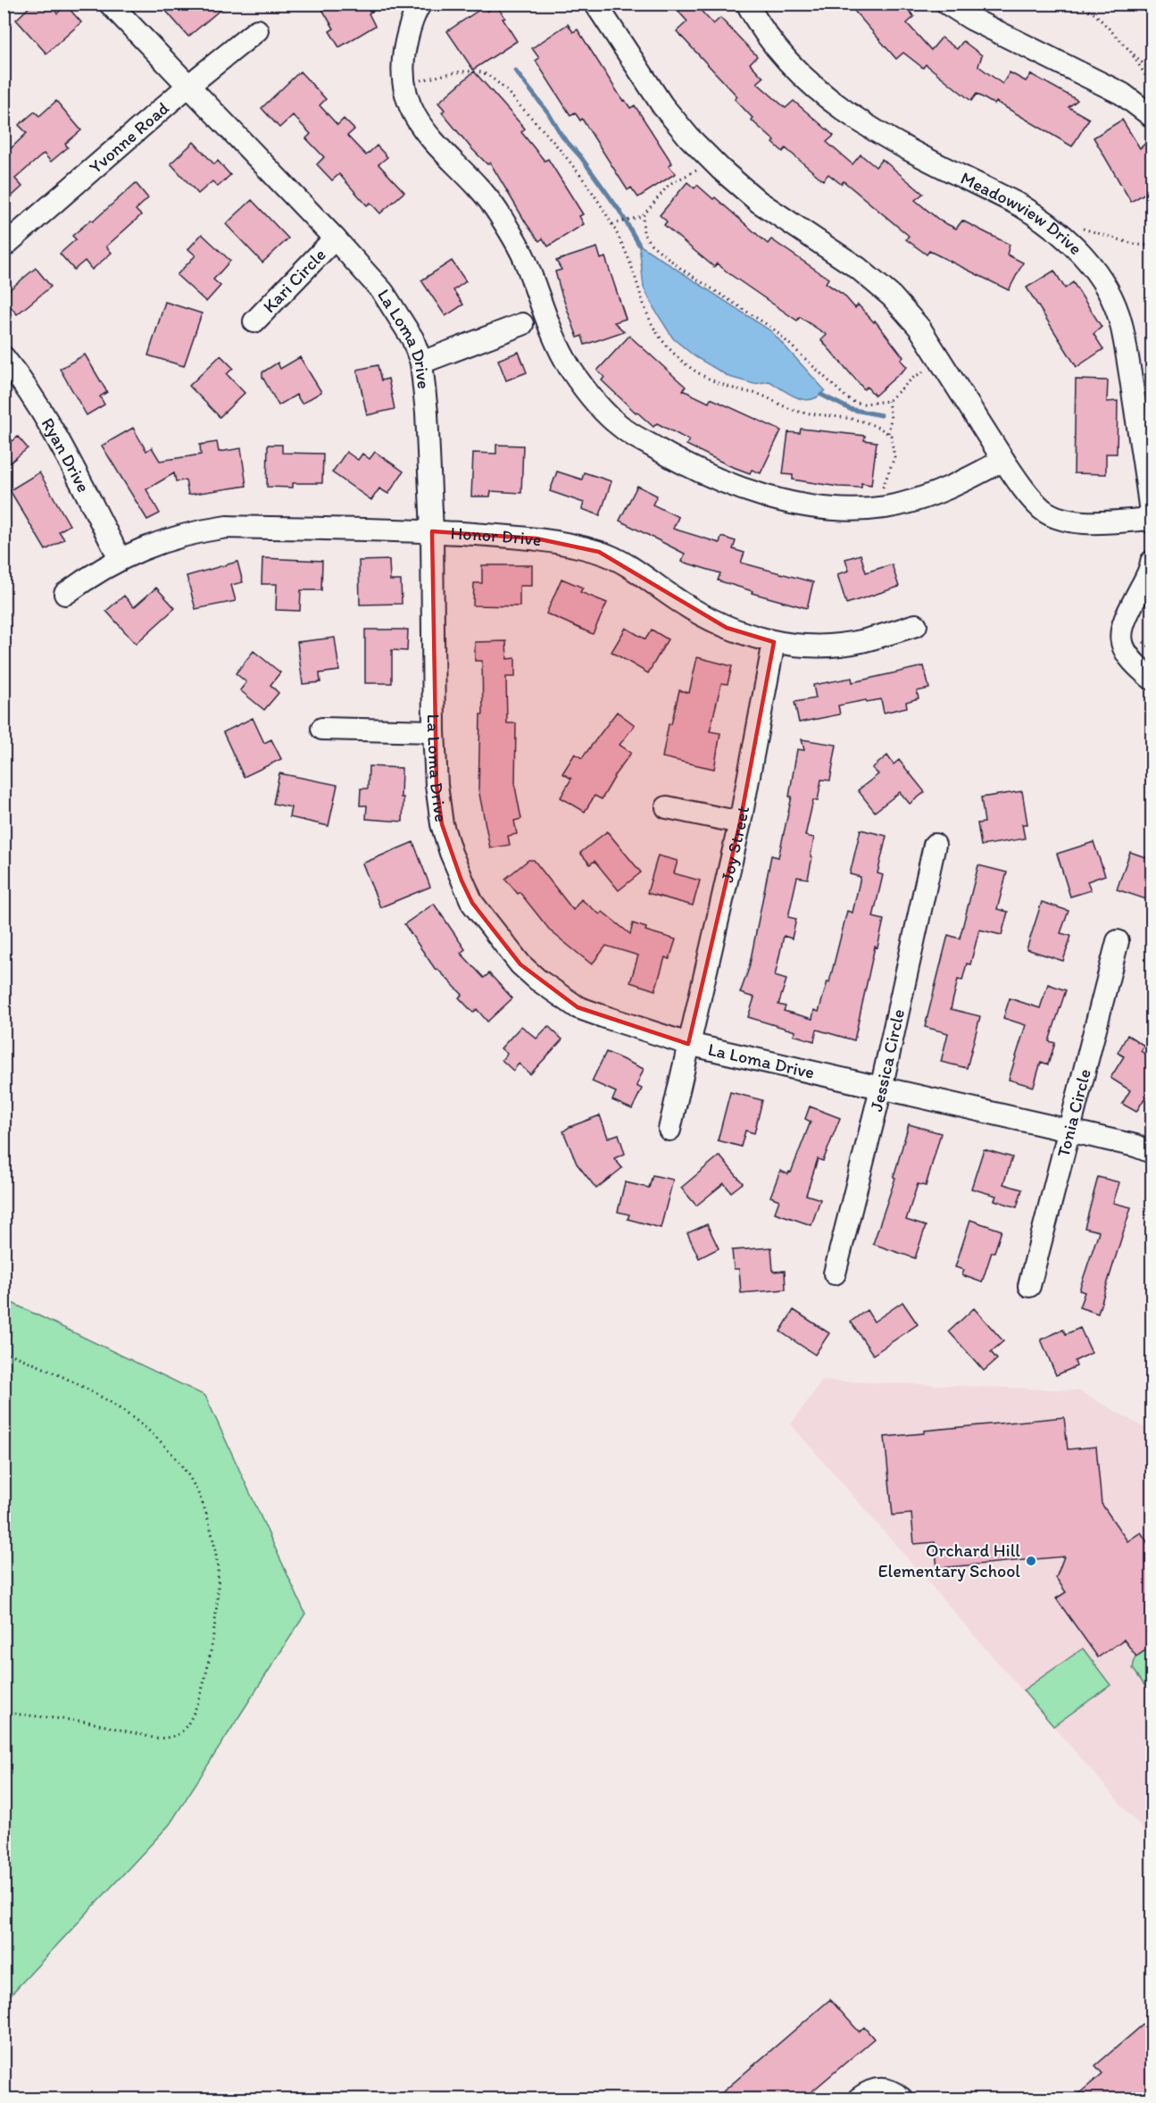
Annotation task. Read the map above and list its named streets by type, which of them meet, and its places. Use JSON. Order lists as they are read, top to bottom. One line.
{"streets":{"street":["Yvonne Road","Meadowview Drive","Kari Circle","La Loma Drive","Ryan Drive","Honor Drive","Joy Street","Jessica Circle","Tonia Circle"]},"crossings":[["Yvonne Road","La Loma Drive"],["Kari Circle","La Loma Drive"],["La Loma Drive","Honor Drive"],["La Loma Drive","Joy Street"],["La Loma Drive","Jessica Circle"],["La Loma Drive","Tonia Circle"],["Ryan Drive","Honor Drive"],["Honor Drive","Joy Street"]],"places":["Orchard Hill Elementary School"]}
